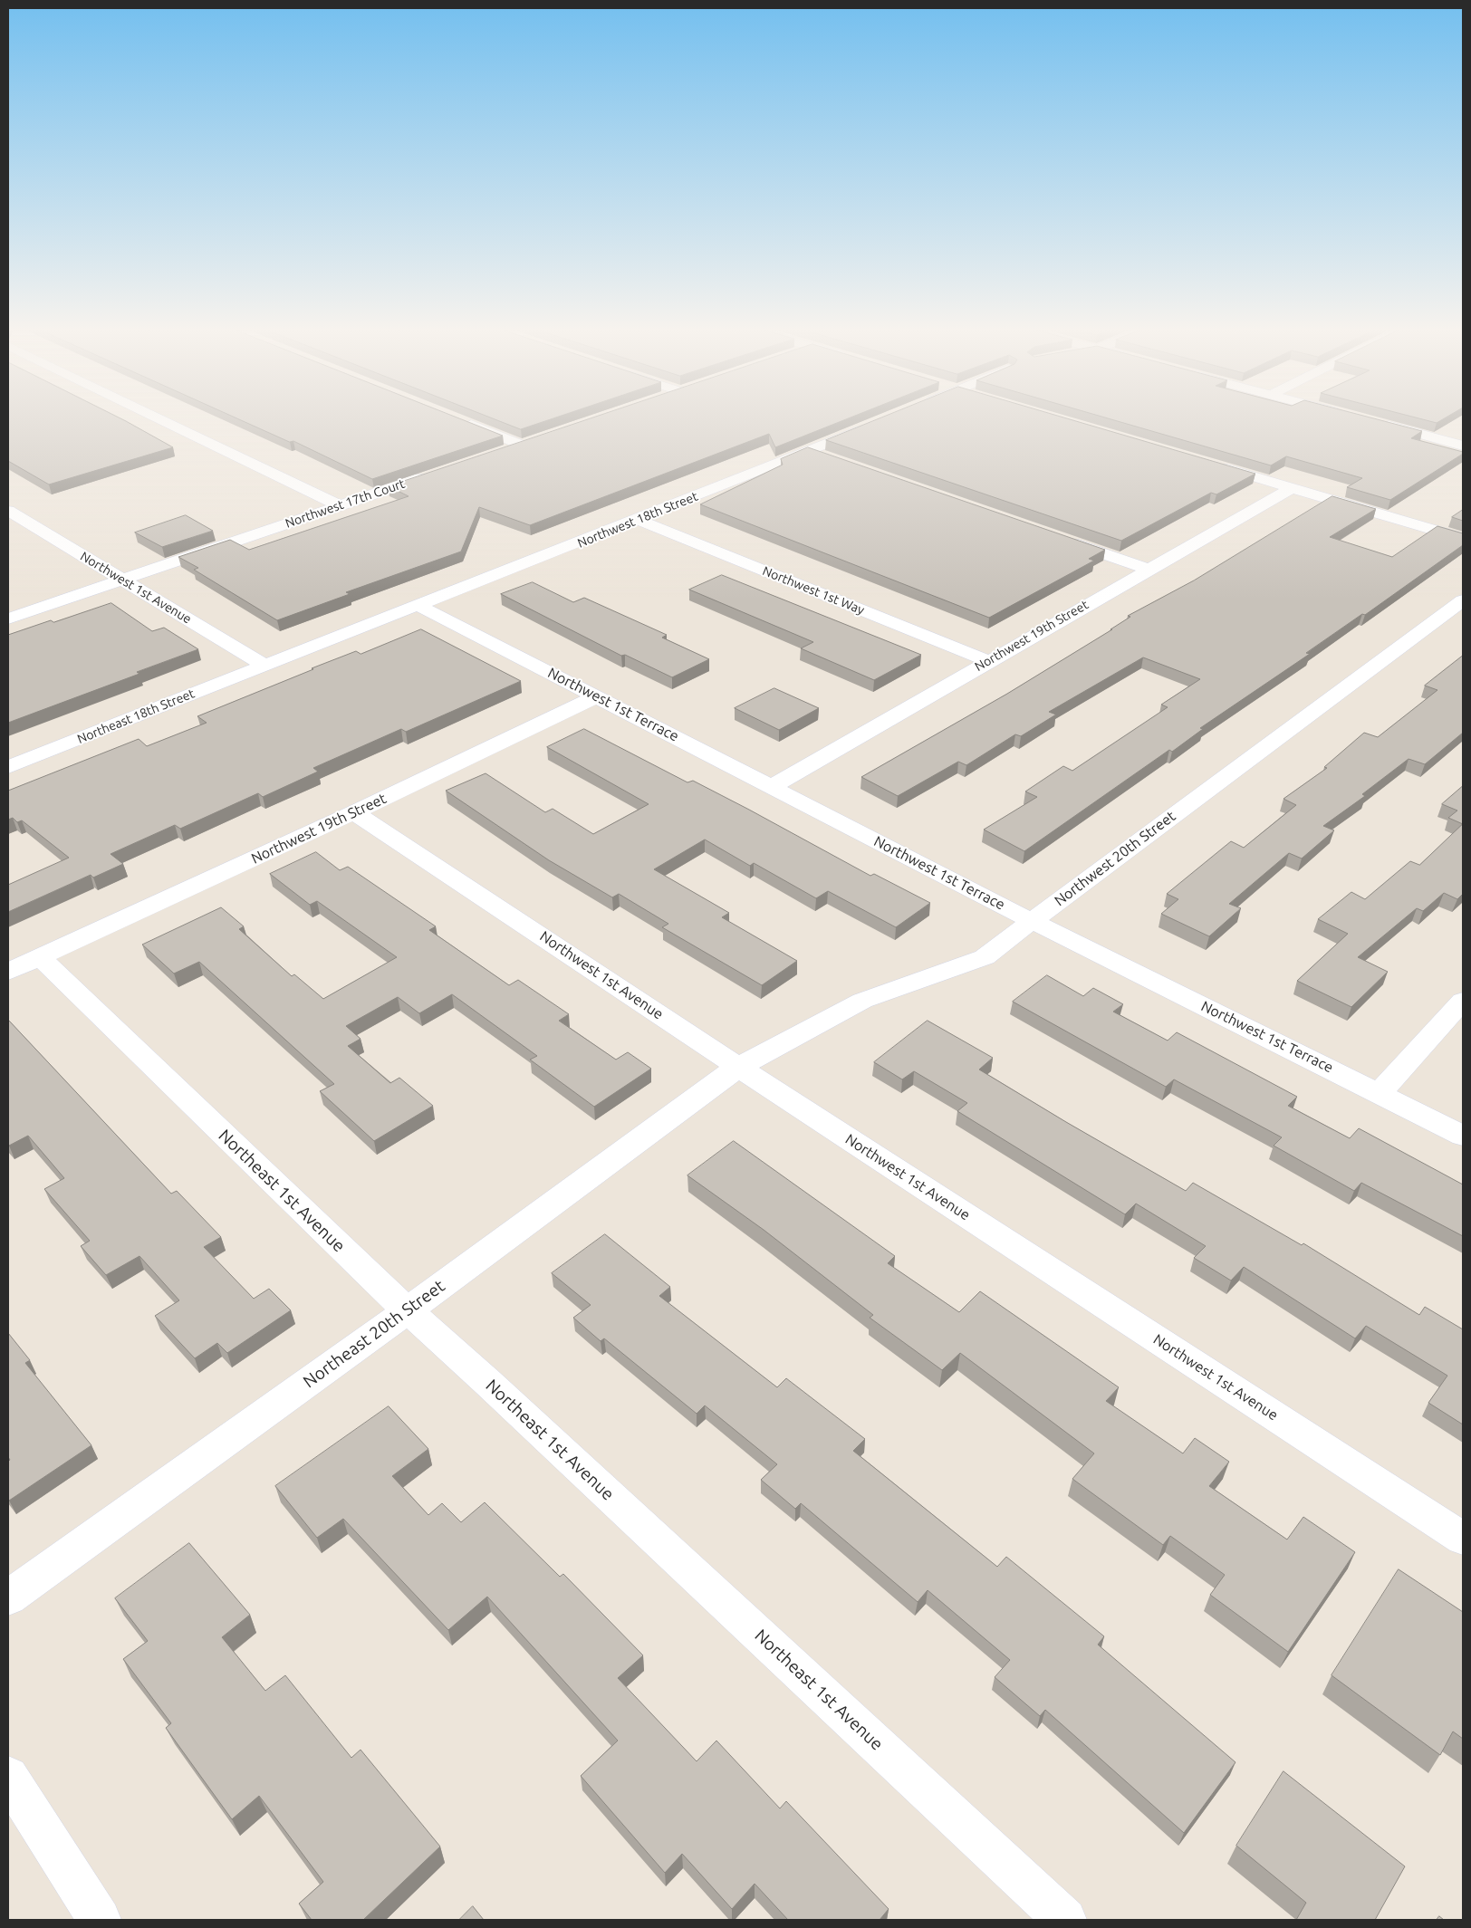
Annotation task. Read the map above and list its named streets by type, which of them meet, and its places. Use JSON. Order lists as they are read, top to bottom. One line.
{"streets":{"street":["Northwest 17th Court","Northwest 18th Street","Northwest 1st Avenue","Northwest 1st Way","Northwest 19th Street","Northwest 1st Terrace","Northeast 18th Street","Northwest 20th Street","Northeast 1st Avenue","Northeast 20th Street"]},"crossings":[["Northwest 17th Court","Northwest 1st Avenue"],["Northwest 18th Street","Northwest 1st Avenue"],["Northwest 18th Street","Northwest 1st Way"],["Northwest 18th Street","Northwest 1st Terrace"],["Northwest 18th Street","Northeast 18th Street"],["Northwest 1st Avenue","Northwest 19th Street"],["Northwest 1st Avenue","Northeast 18th Street"],["Northwest 1st Avenue","Northwest 20th Street"],["Northwest 1st Avenue","Northeast 20th Street"],["Northwest 1st Way","Northwest 19th Street"],["Northwest 19th Street","Northwest 1st Terrace"],["Northwest 19th Street","Northeast 1st Avenue"],["Northwest 1st Terrace","Northwest 20th Street"],["Northwest 20th Street","Northeast 20th Street"],["Northeast 1st Avenue","Northeast 20th Street"]]}
